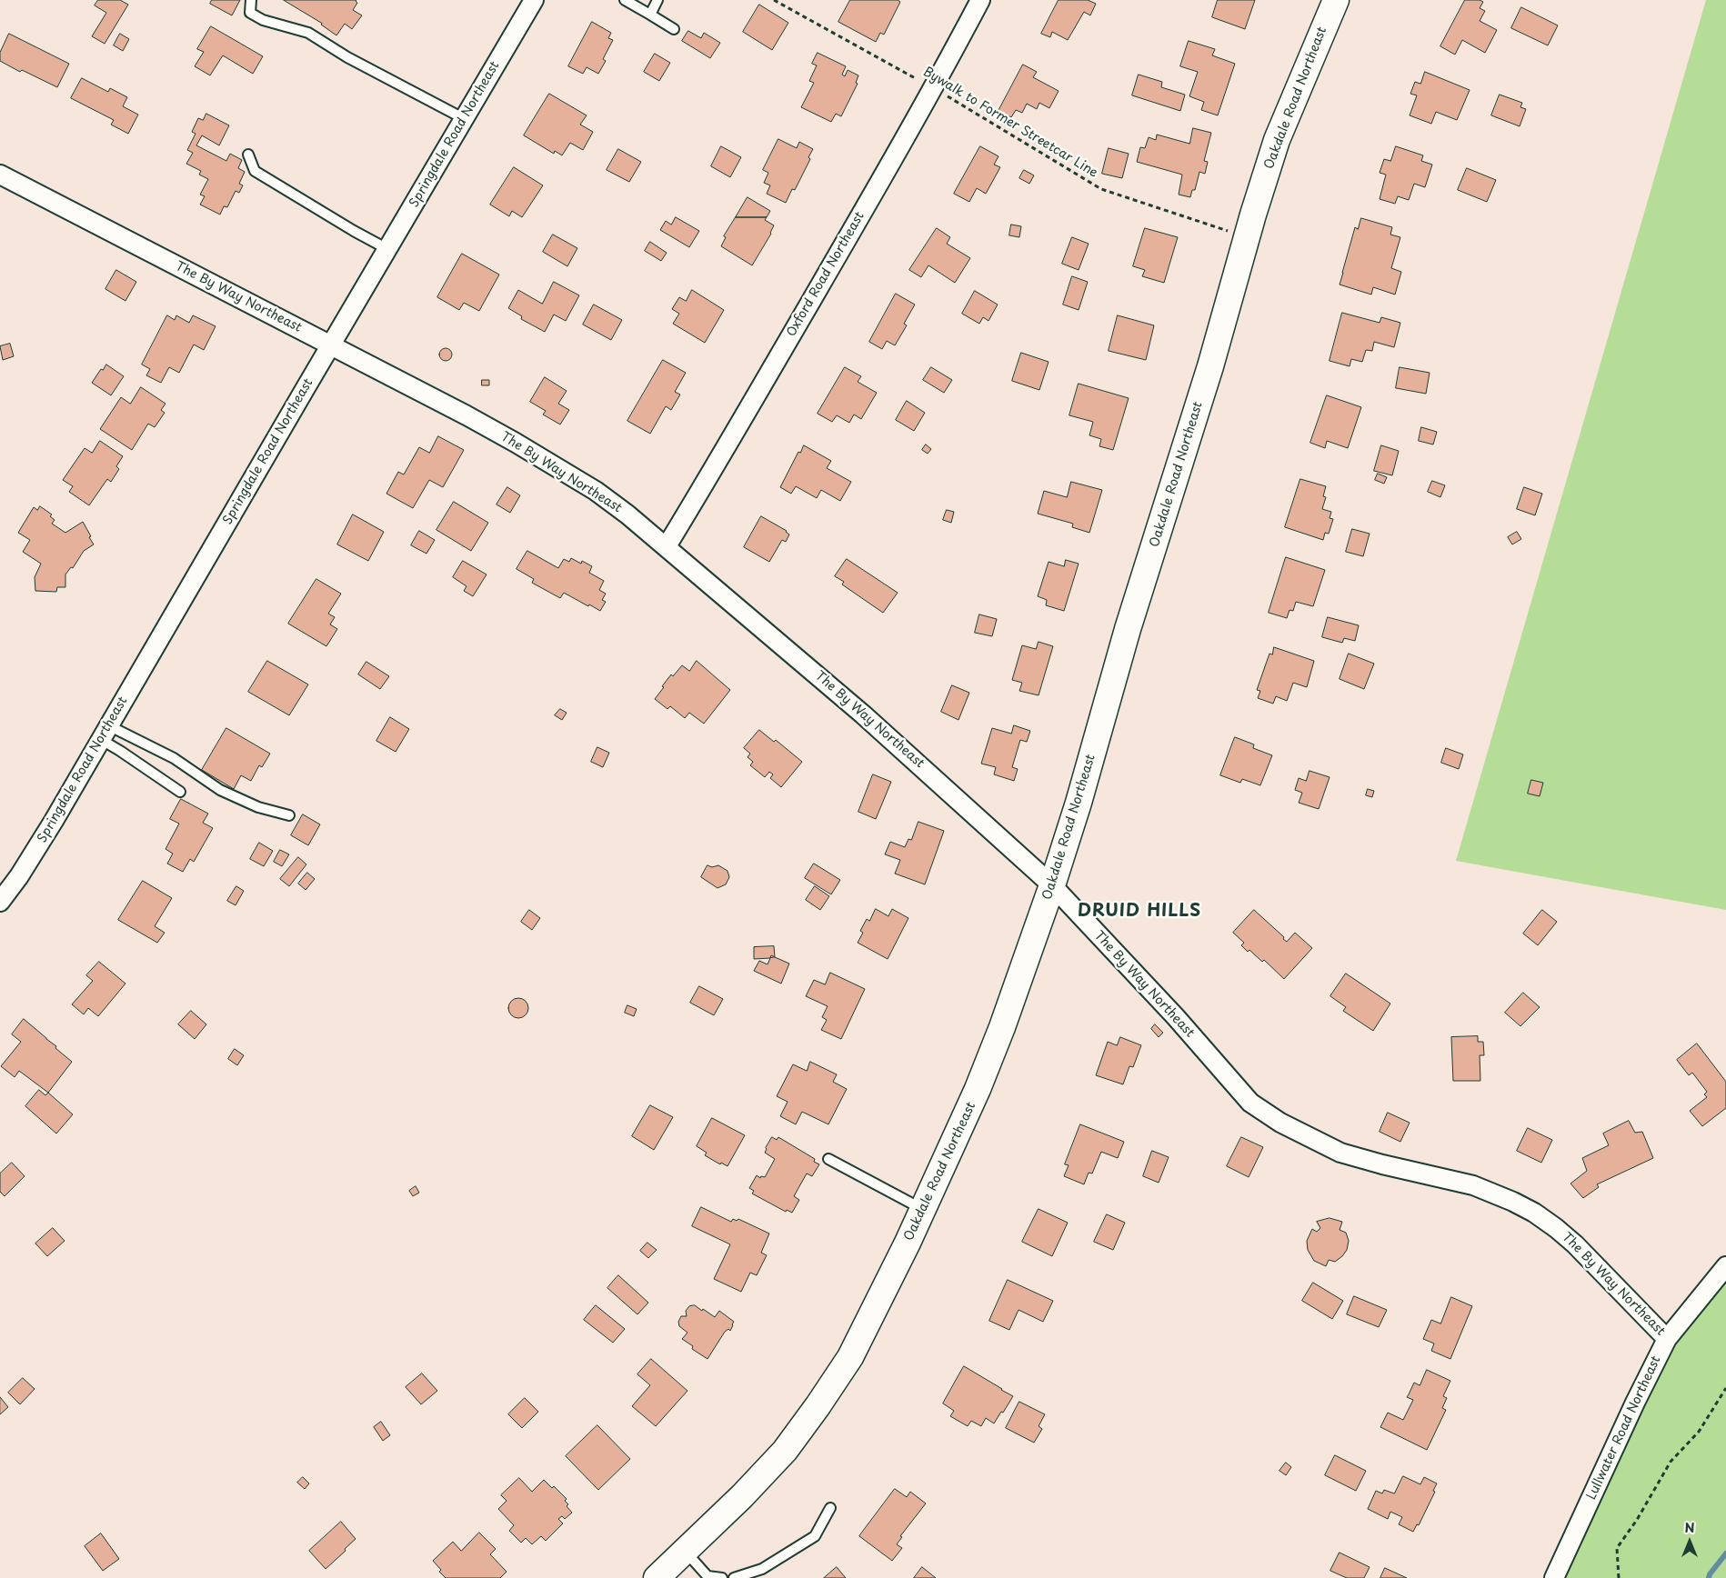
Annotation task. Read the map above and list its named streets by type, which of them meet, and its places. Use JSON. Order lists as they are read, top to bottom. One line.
{"streets":{"street":["Oakdale Road Northeast","Springdale Road Northeast","Oxford Road Northeast","The By Way Northeast","Lullwater Road Northeast"],"path":["Bywalk to Former Streetcar Line"]},"crossings":[["Oakdale Road Northeast","Bywalk to Former Streetcar Line"],["Oakdale Road Northeast","The By Way Northeast"],["Bywalk to Former Streetcar Line","Oxford Road Northeast"],["Springdale Road Northeast","The By Way Northeast"],["Oxford Road Northeast","The By Way Northeast"],["The By Way Northeast","Lullwater Road Northeast"]],"districts":["DRUID HILLS"],"north":"top"}
